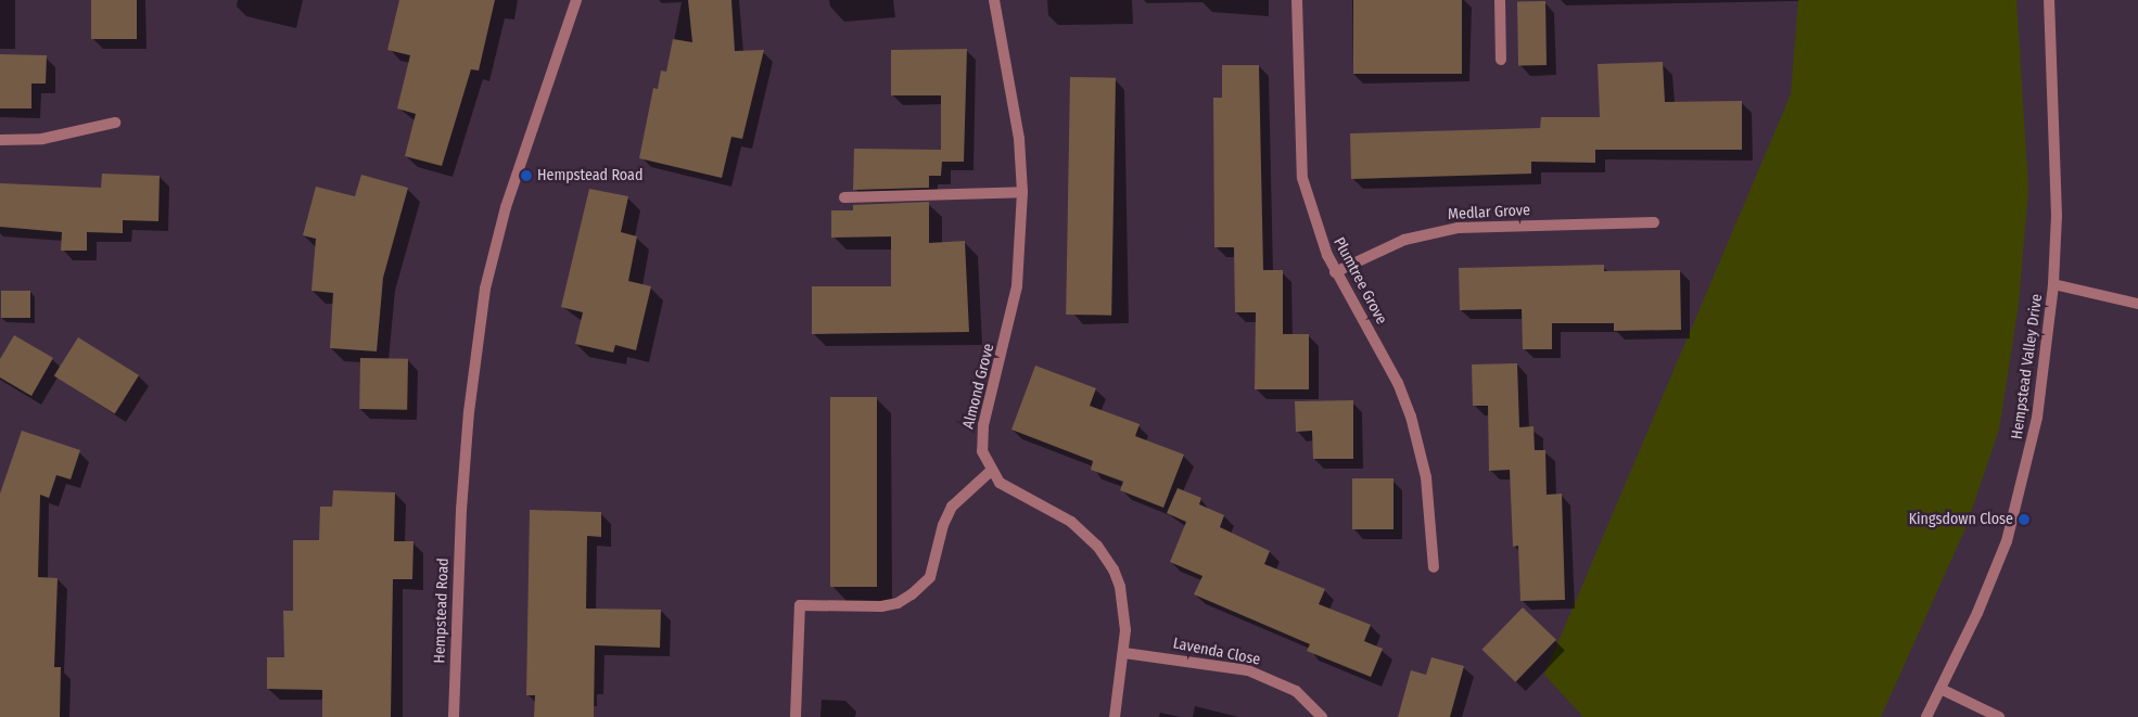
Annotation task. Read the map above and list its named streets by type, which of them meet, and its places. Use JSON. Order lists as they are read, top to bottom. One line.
{"streets":{"street":["Medlar Grove","Plumtree Grove","Hempstead Valley Drive","Almond Grove","Hempstead Road","Lavenda Close"]},"crossings":[["Medlar Grove","Plumtree Grove"]],"places":["Hempstead Road","Kingsdown Close"]}
